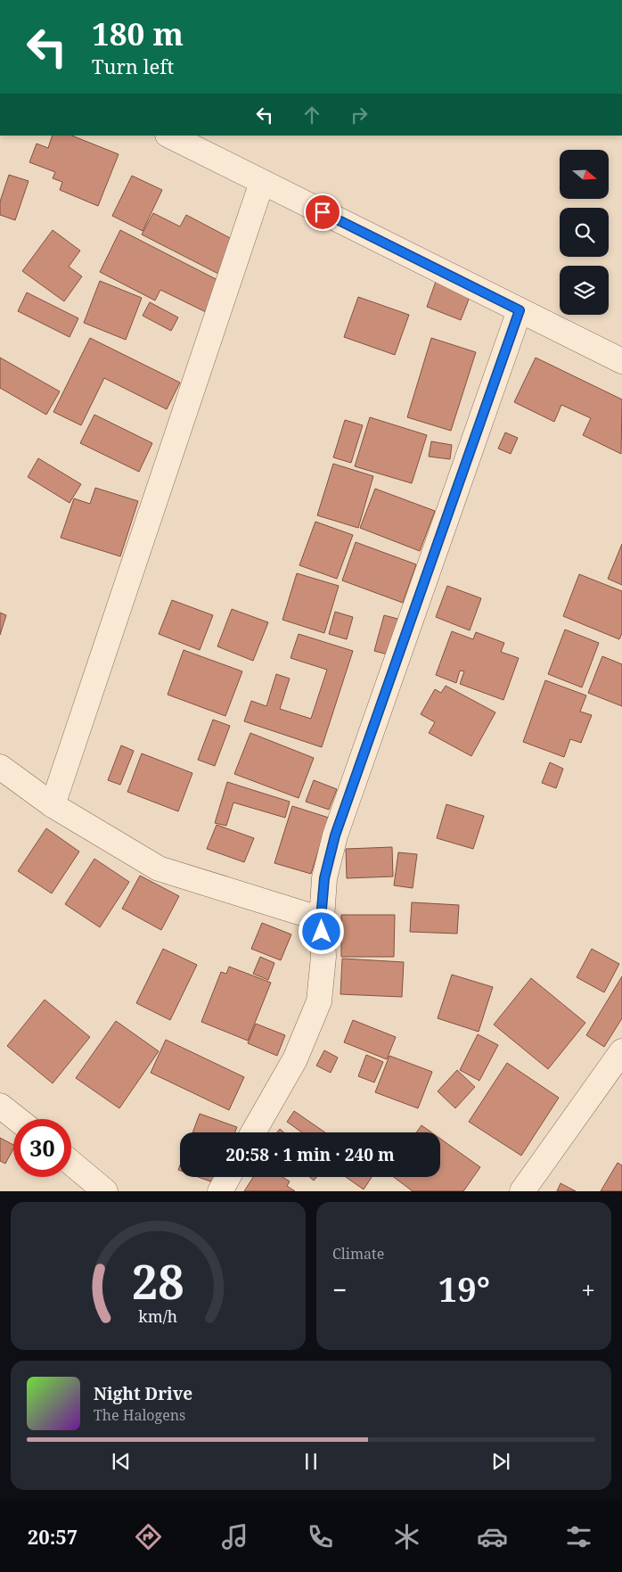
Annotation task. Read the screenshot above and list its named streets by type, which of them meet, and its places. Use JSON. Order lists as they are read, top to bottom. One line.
{"north":"right","page":{"turn":["180 m","Turn left"],"limit":"30","trip":"20:58 · 1 min · 240 m","tile":"Climate","heat":["−","19°","+"],"song":["Night Drive","The Halogens"],"tabs":"20:57","gauge":["28","km/h"]}}
